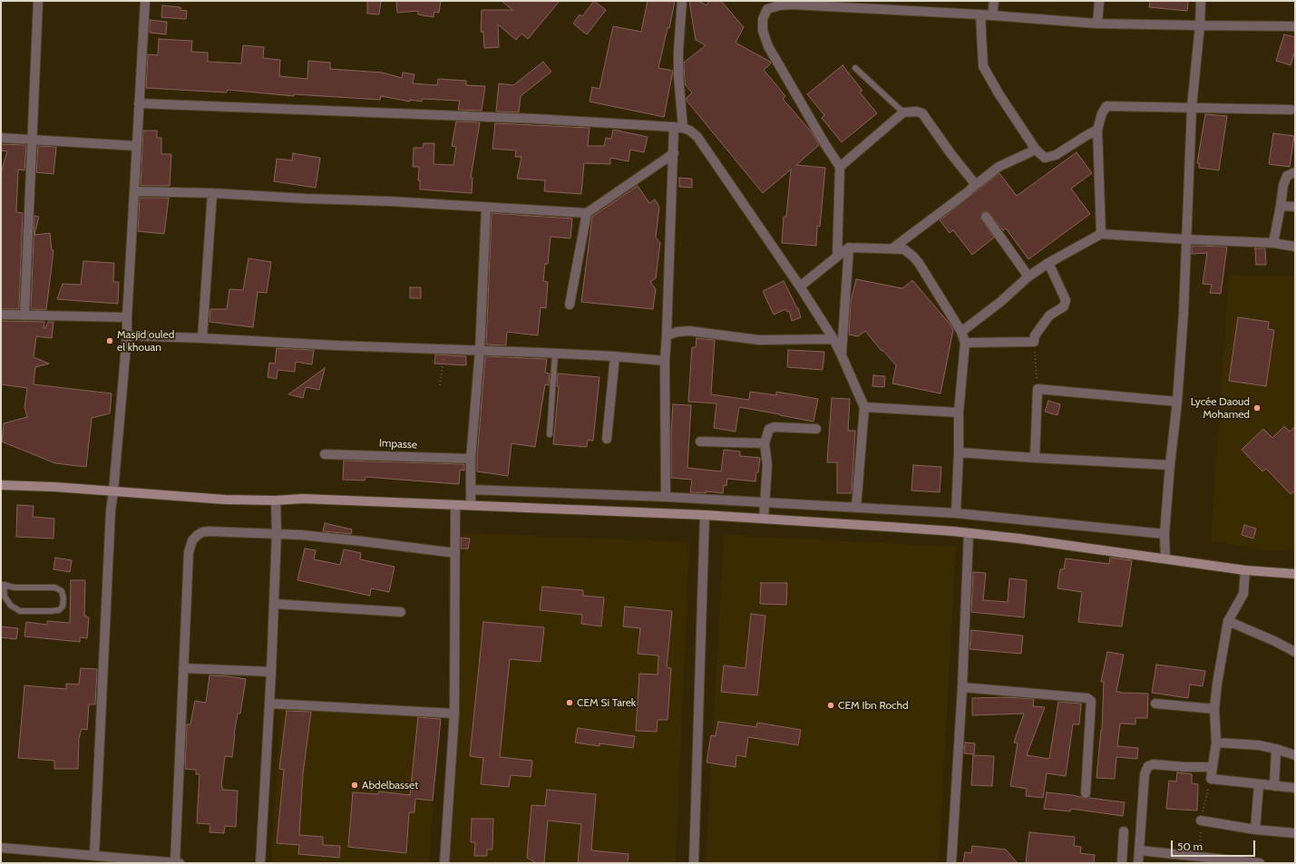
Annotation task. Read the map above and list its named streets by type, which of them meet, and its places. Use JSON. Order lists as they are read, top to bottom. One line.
{"streets":{"street":["Impasse"]},"places":["Masjid ouled el khouan","Lycée Daoud Mohamed","CEM Si Tarek","CEM Ibn Rochd","Abdelbasset"],"scale_bar":"50 m"}
